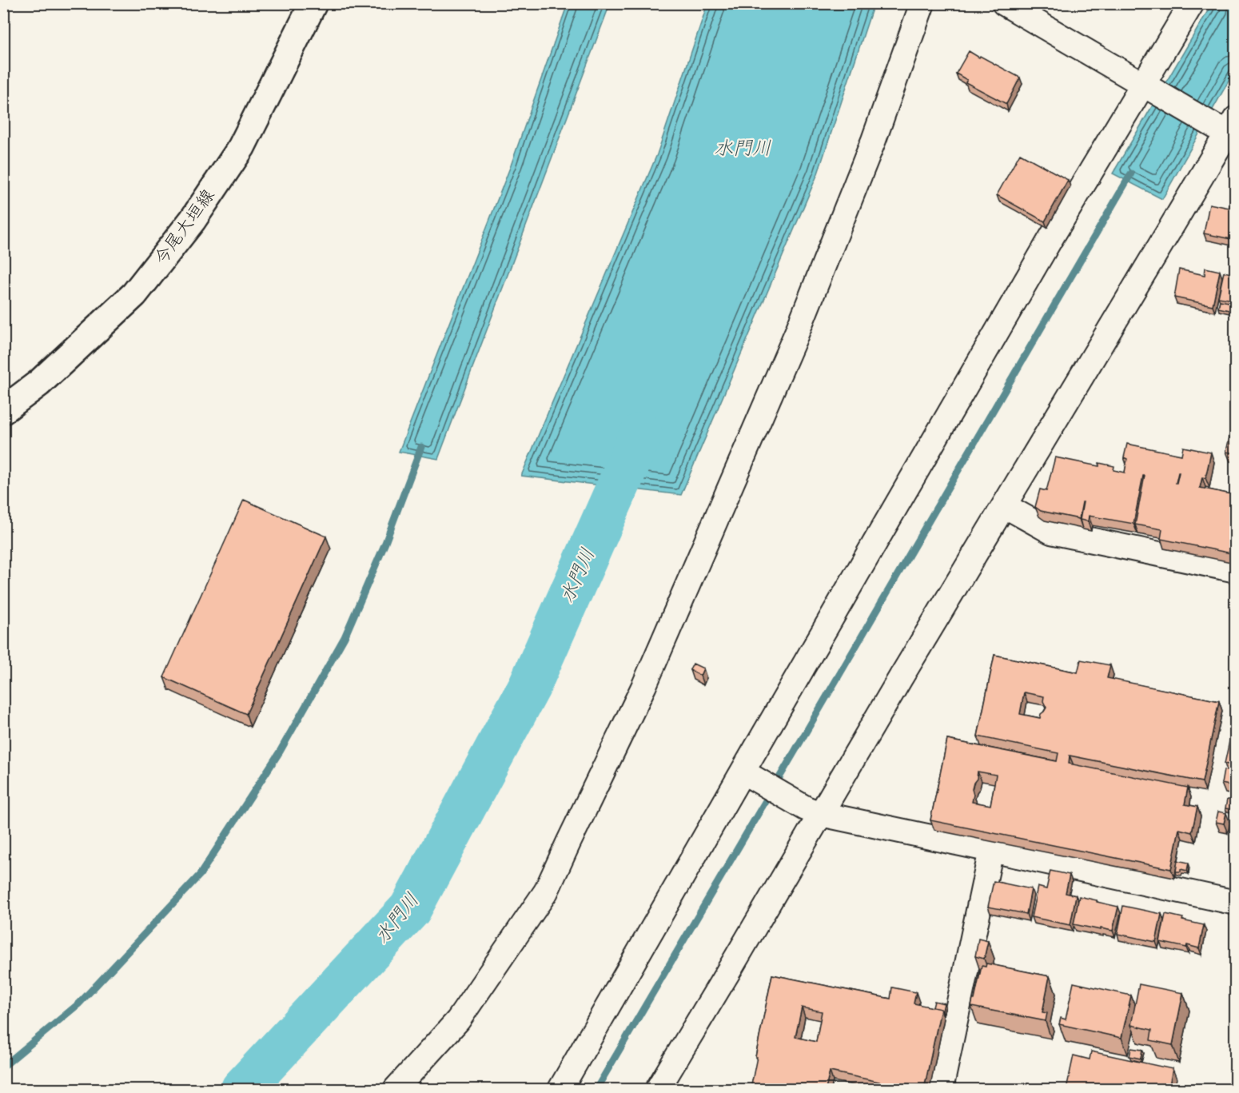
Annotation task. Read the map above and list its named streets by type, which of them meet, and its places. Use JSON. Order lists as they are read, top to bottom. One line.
{"streets":{"main road":["今尾大垣線"]},"water":["水門川"]}
